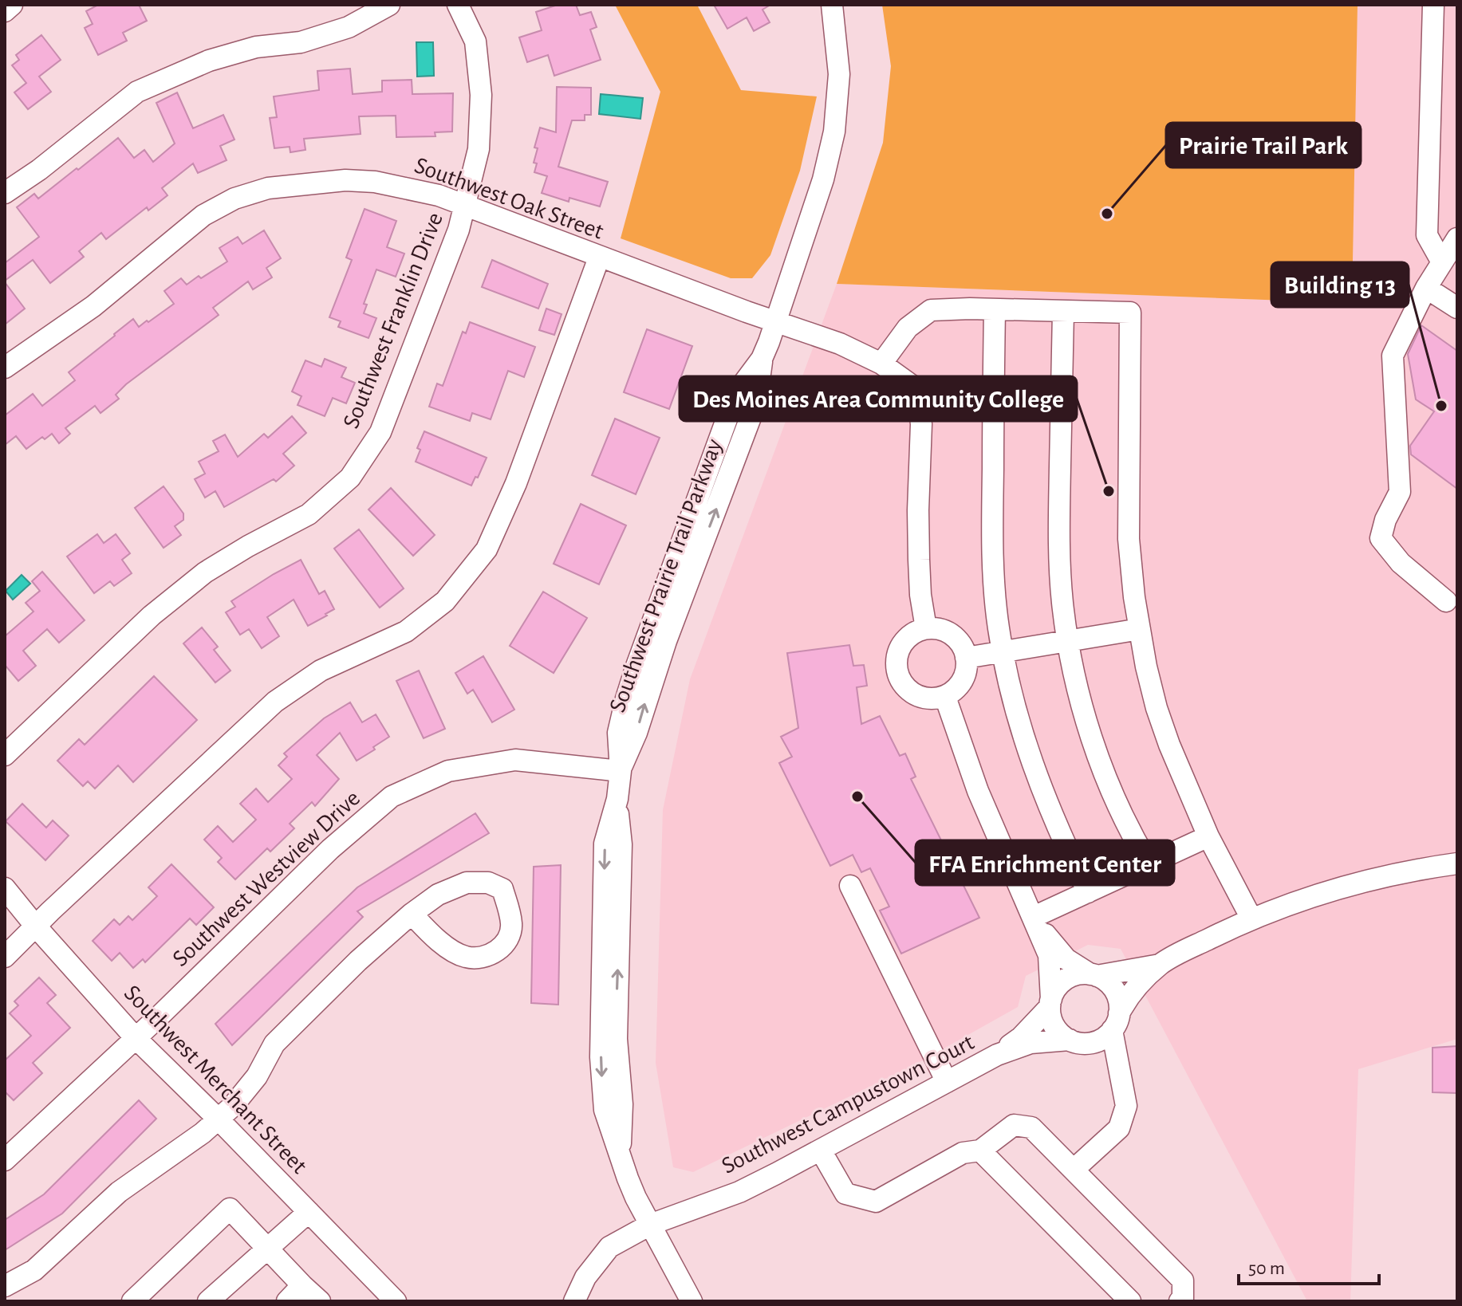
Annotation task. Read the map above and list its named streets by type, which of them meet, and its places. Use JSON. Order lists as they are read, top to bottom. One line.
{"streets":{"street":["Southwest Oak Street","Southwest Franklin Drive","Southwest Prairie Trail Parkway","Southwest Westview Drive","Southwest Merchant Street","Southwest Campustown Court"]},"crossings":[["Southwest Oak Street","Southwest Franklin Drive"],["Southwest Oak Street","Southwest Prairie Trail Parkway"],["Southwest Prairie Trail Parkway","Southwest Westview Drive"],["Southwest Prairie Trail Parkway","Southwest Campustown Court"],["Southwest Westview Drive","Southwest Merchant Street"]],"places":["Prairie Trail Park","Building 13","Des Moines Area Community College","FFA Enrichment Center"],"scale_bar":"50 m"}
